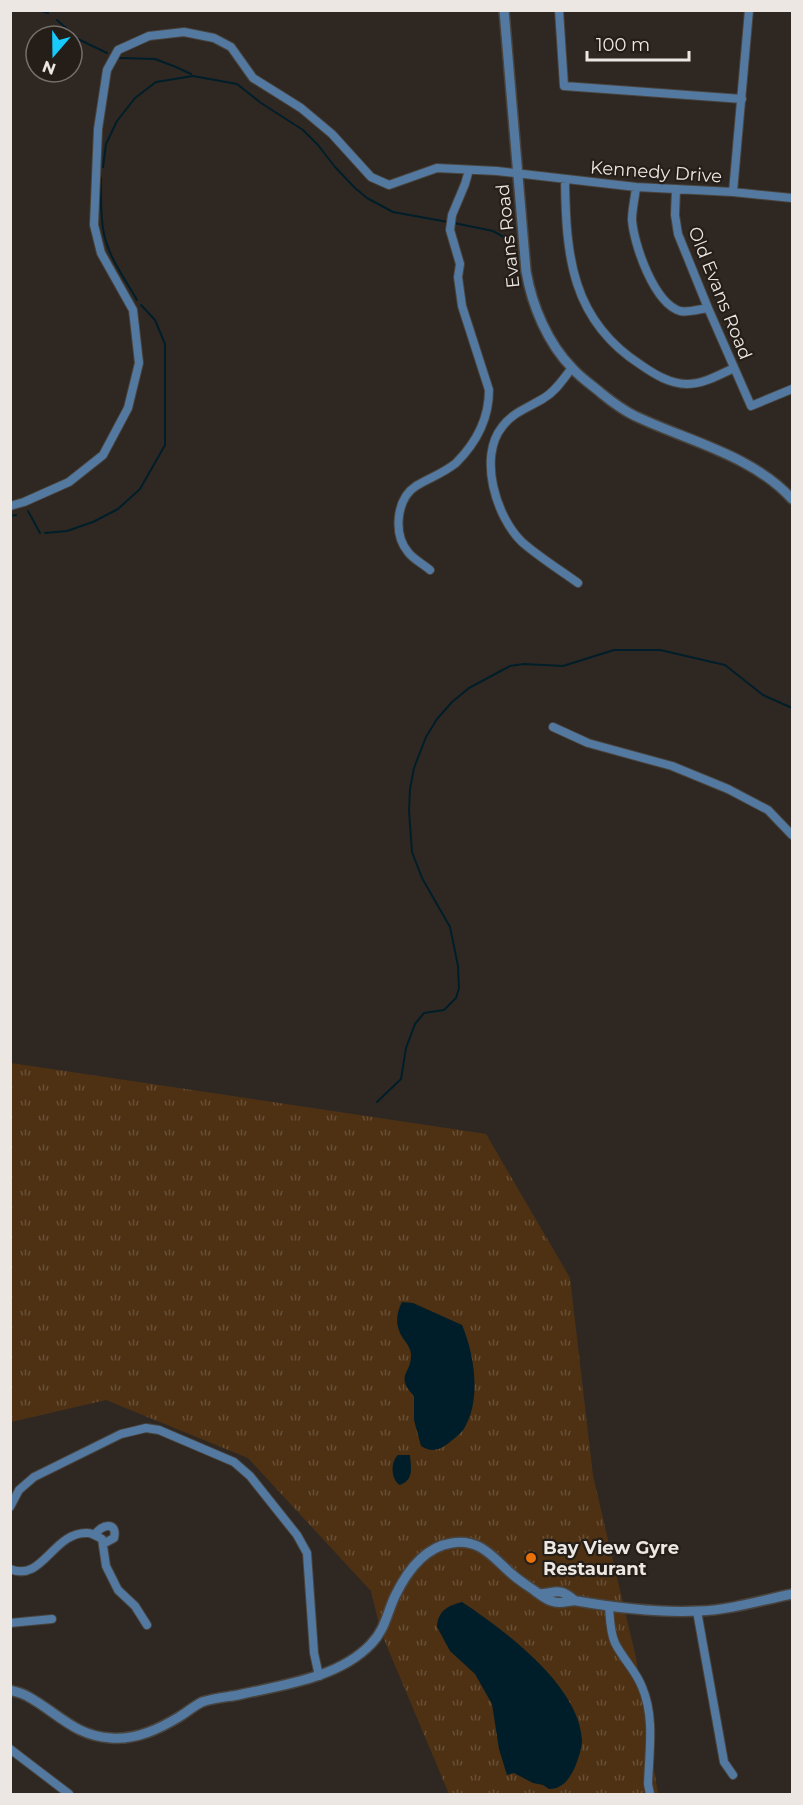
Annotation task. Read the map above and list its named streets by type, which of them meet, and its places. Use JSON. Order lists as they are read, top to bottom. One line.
{"streets":{"street":["Kennedy Drive","Evans Road","Old Evans Road"]},"crossings":[["Kennedy Drive","Evans Road"],["Kennedy Drive","Old Evans Road"]],"places":["Bay View Gyre Restaurant"],"scale_bar":"100 m","north":"bottom"}
